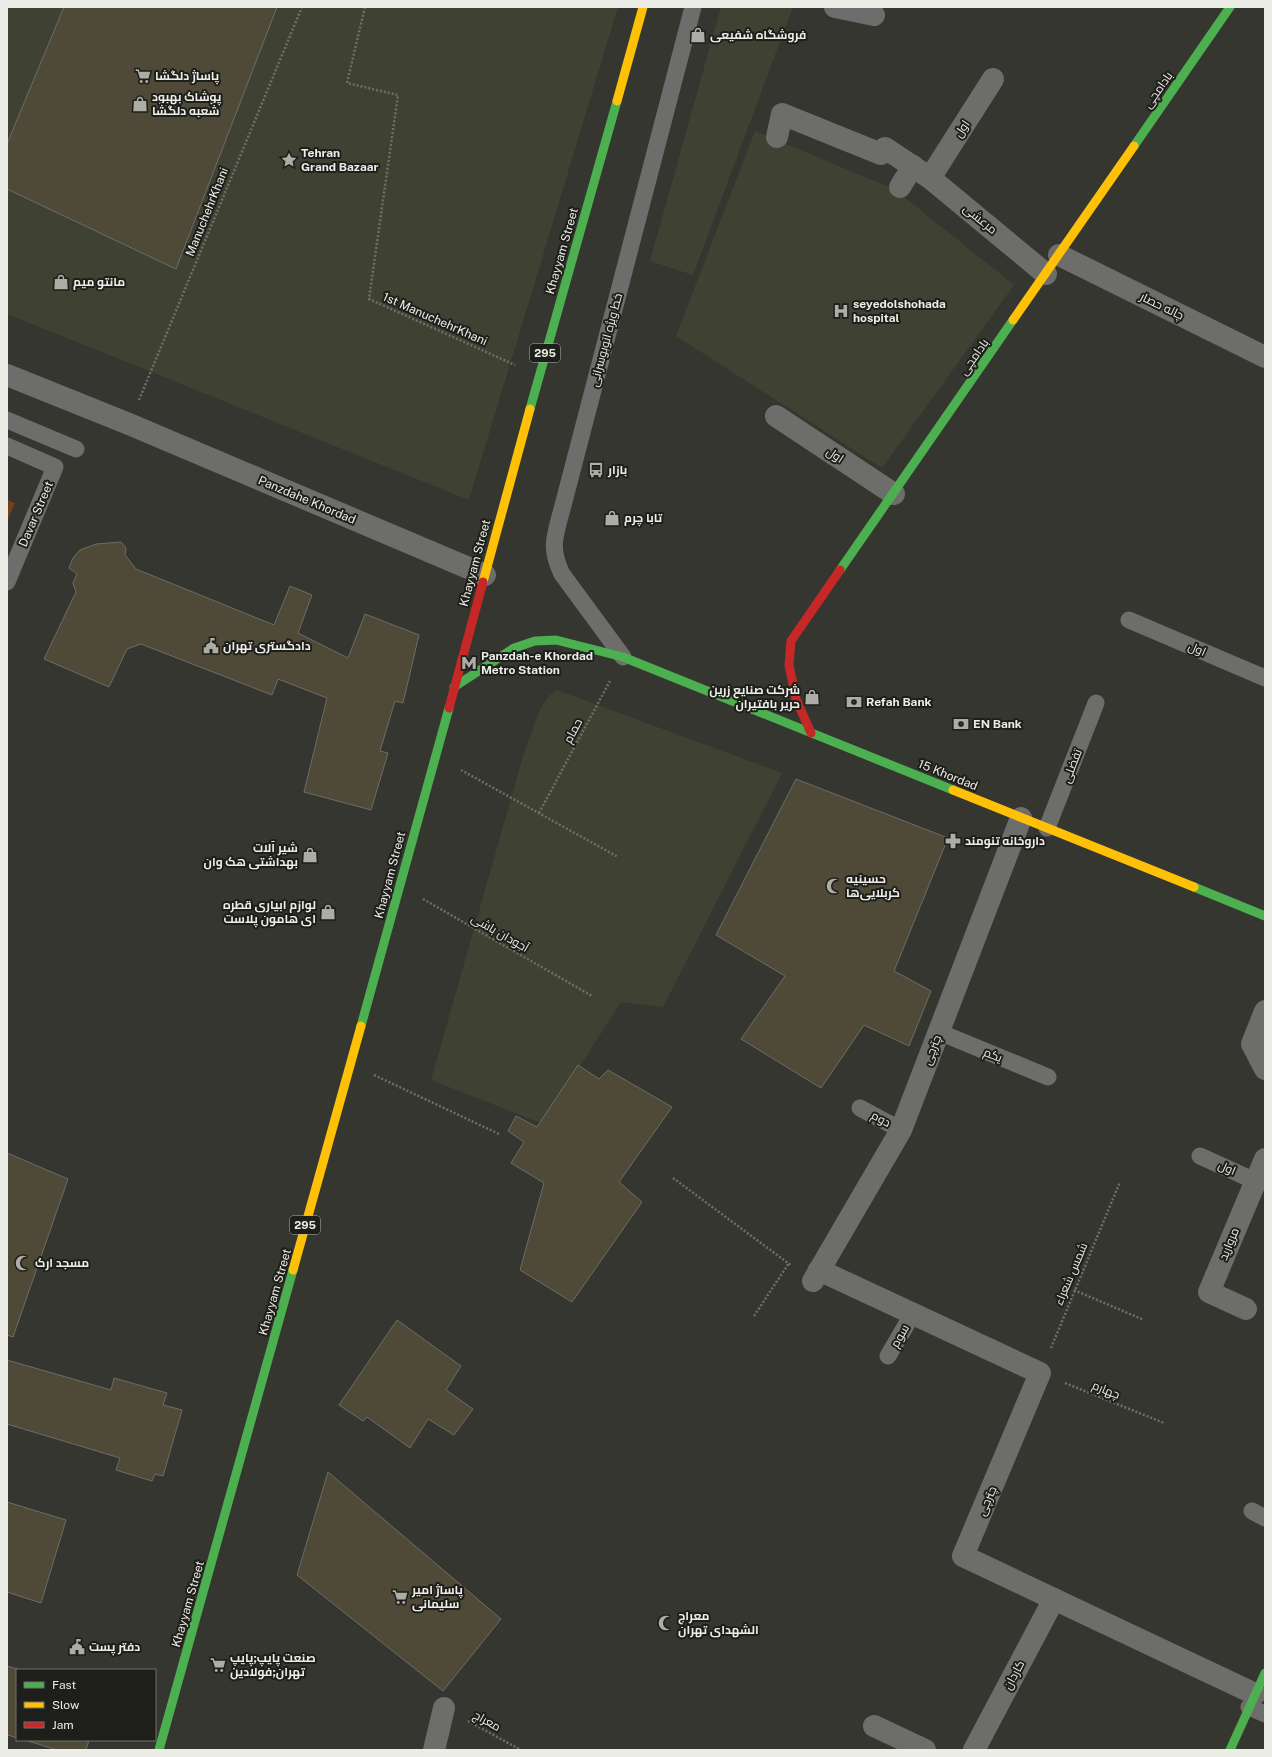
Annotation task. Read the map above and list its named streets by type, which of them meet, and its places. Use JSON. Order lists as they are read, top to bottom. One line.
{"streets":{"main road":["بادامچی","Khayyam Street","295","15 Khordad"],"street":["اول","مرعشی","چاله حصار","Panzdahe Khordad","چترچی","مروارید","کاردان"],"lane":["خط ویژه اتوبوسرانی","Davar Street","تفضلی","یکم","دوم","سوم"],"path":["ManuchehrKhani","1st ManuchehrKhani","حمام","آجودان باشی","شمس شعراء","چهارم","معراج"]},"crossings":[["بادامچی","اول"],["بادامچی","مرعشی"],["بادامچی","چاله حصار"],["بادامچی","15 Khordad"],["اول","مرعشی"],["اول","مروارید"],["ManuchehrKhani","Panzdahe Khordad"],["Khayyam Street","1st ManuchehrKhani"],["Khayyam Street","Panzdahe Khordad"],["Khayyam Street","15 Khordad"],["Khayyam Street","آجودان باشی"],["خط ویژه اتوبوسرانی","حمام"],["خط ویژه اتوبوسرانی","15 Khordad"],["حمام","15 Khordad"],["تفضلی","15 Khordad"],["15 Khordad","چترچی"],["چترچی","یکم"],["چترچی","دوم"],["چترچی","شمس شعراء"],["چترچی","چهارم"],["چترچی","کاردان"],["شمس شعراء","چهارم"]],"places":{"shop":["فروشگاه شفيعی","پوشاک بهبود شعبه دلگشا","مانتو میم","تابا چرم","شرکت صنایع زرین حریر بافتیران","شیر آلات بهداشتی هک وان","لوازم ابیاری قطره ای هامون پلاست"],"supermarket":["پاساژ دلگشا","پاساژ امیر سلیمانی","صنعت پایپ;پایپ تهران;فولادین"],"place":["Tehran Grand Bazaar"],"hospital":["seyedolshohada hospital"],"bus stop":["بازار"],"public building":["دادگستری تهران","دفتر پست"],"metro station":["Panzdah-e Khordad Metro Station"],"bank":["Refah Bank","EN Bank"],"pharmacy":["داروخانه تنومند"],"mosque":["حسینیه کربلایی‌ها","مسجد ارک","معراج الشهدای تهران"]},"legend":["Fast","Slow","Jam"]}
